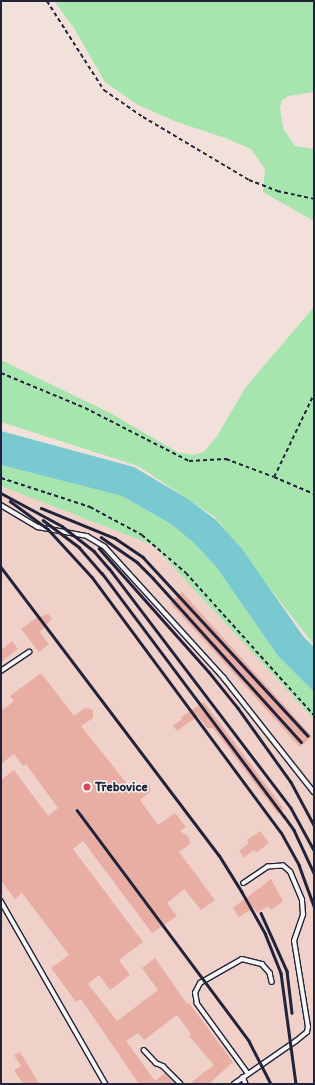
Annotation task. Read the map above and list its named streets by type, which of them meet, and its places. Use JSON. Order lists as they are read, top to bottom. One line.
{"places":["Třebovice"]}
